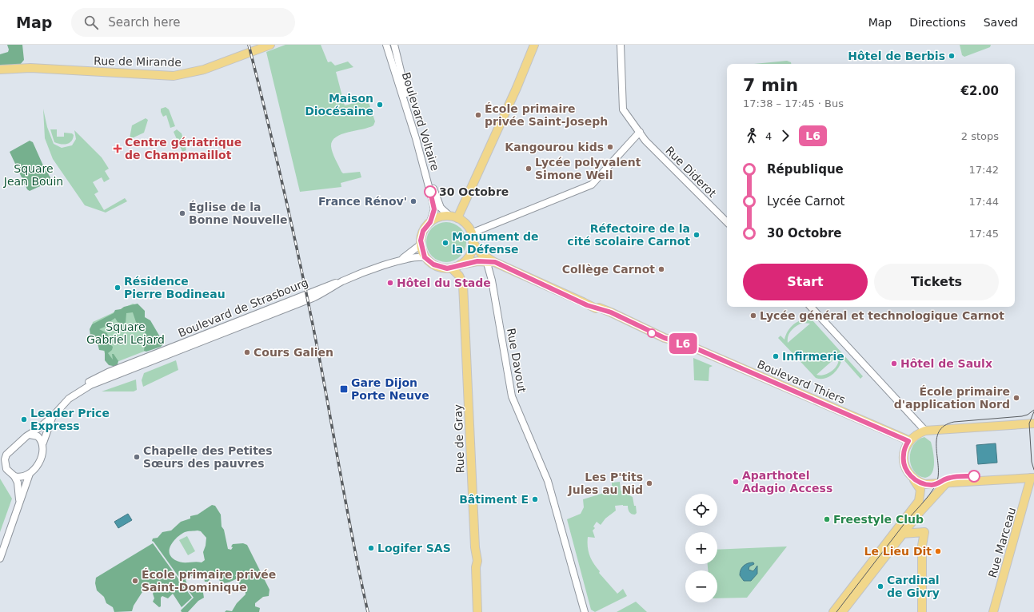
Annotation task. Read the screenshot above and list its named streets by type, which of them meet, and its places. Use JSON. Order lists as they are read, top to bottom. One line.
{"streets":{"main road":["Rue de Mirande","Boulevard Thiers","Rue de Gray","Rue Marceau"],"street":["Boulevard Voltaire","Rue Diderot","Boulevard de Strasbourg","Rue Davout"]},"crossings":[["Boulevard Voltaire","Boulevard Thiers"],["Boulevard Voltaire","Rue de Gray"],["Rue Davout","Boulevard Thiers"],["Boulevard Thiers","Rue de Gray"]],"parks":["Square Jean Bouin","Square Gabriel Lejard"],"places":{"other":["Hôtel de Berbis","Maison Diocésaine","École primaire privée Saint-Joseph","Kangourou kids","Lycée polyvalent Simone Weil","30 Octobre","France Rénov'","Église de la Bonne Nouvelle","Réfectoire de la cité scolaire Carnot","Monument de la Défense","Collège Carnot","Hôtel du Stade","Résidence Pierre Bodineau","Lycée général et technologique Carnot","Cours Galien","Infirmerie","Hôtel de Saulx","École primaire d'application Nord","Leader Price Express","Chapelle des Petites Sœurs des pauvres","Aparthotel Adagio Access","Les P'tits Jules au Nid","Bâtiment E","Freestyle Club","Logifer SAS","Le Lieu Dit","École primaire privée Saint-Dominique","Cardinal de Givry"],"health":["Centre gériatrique de Champmaillot"],"transit":["Gare Dijon Porte Neuve"]},"lines":["bus line L6"],"page":{"header":"Map","search":"Search here","nav":["Map","Directions","Saved"],"on_map":"L6","heading":["7 min","17:38 – 17:45 · Bus","€2.00"],"legs":["4","L6","2 stops"],"list":[{"name":"République","value":"17:42"},{"name":"Lycée Carnot","value":"17:44"},{"name":"30 Octobre","value":"17:45"}],"buttons":["Start","Tickets"],"map_buttons":["+","−"]}}
